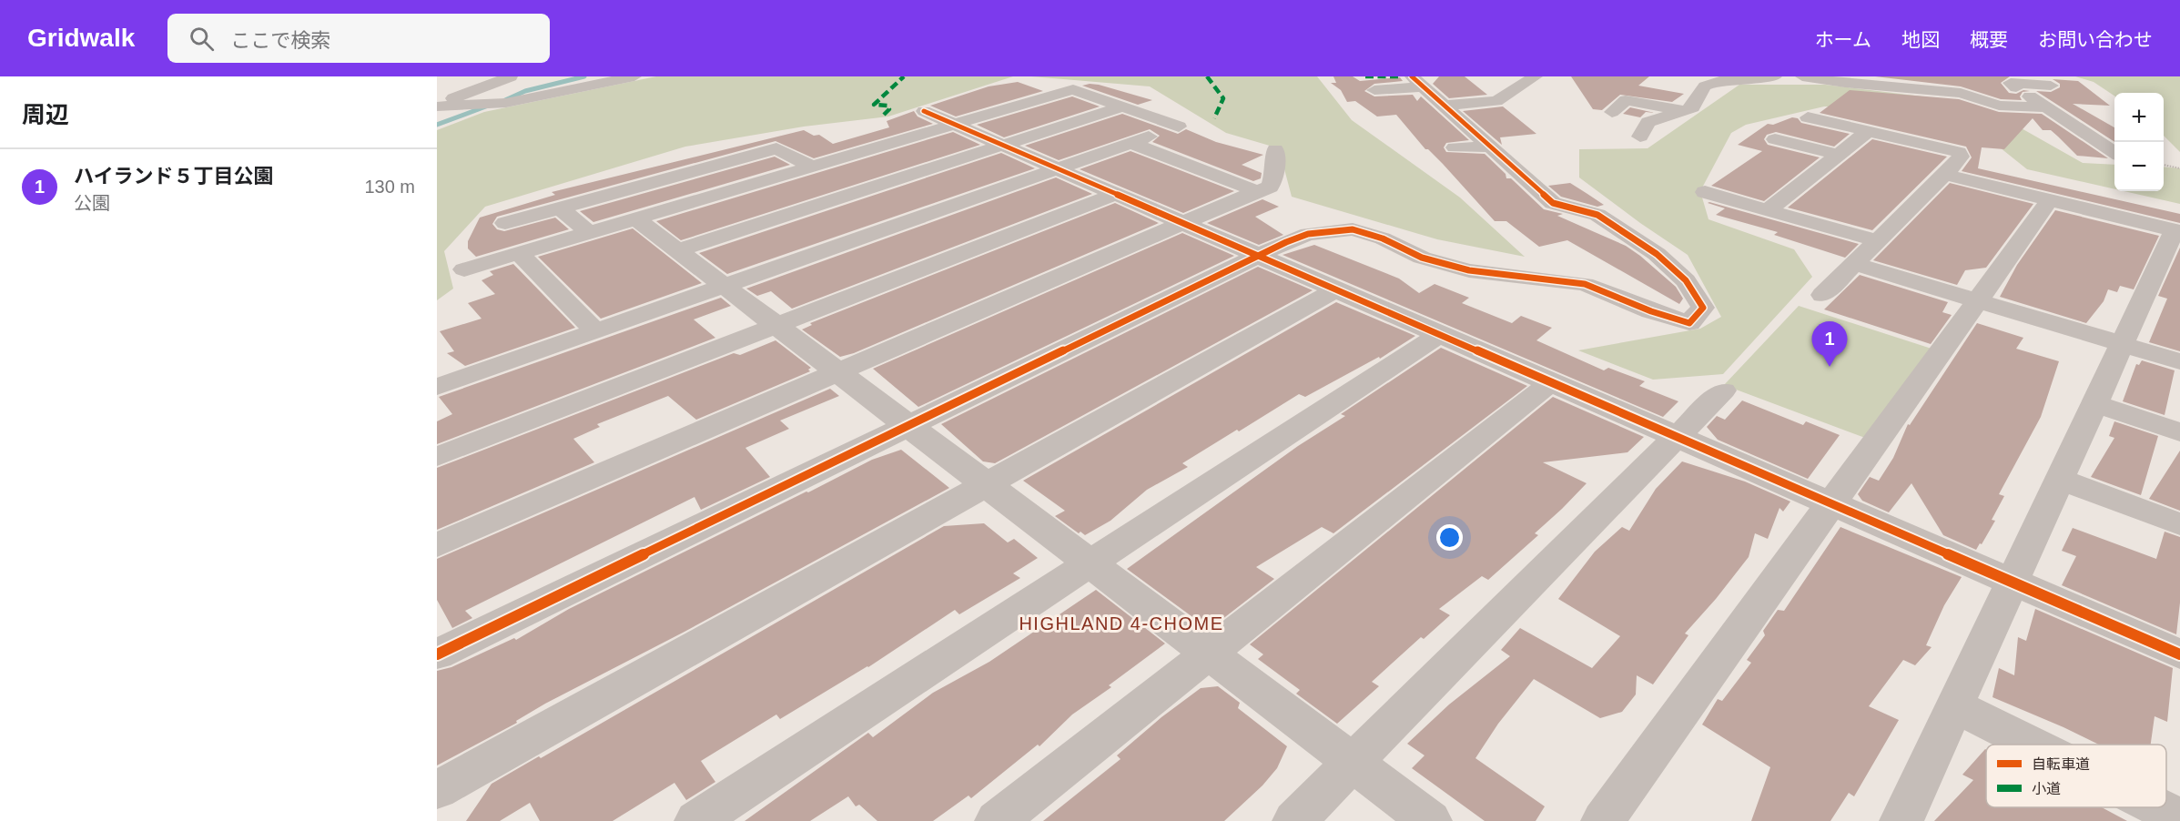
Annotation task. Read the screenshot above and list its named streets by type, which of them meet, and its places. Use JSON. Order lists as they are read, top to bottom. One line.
{"districts":["HIGHLAND 4-CHOME"],"legend":["自転車道","小道"],"page":{"header":"Gridwalk","search":"ここで検索","nav":["ホーム","地図","概要","お問い合わせ"],"heading":"周辺","map_buttons":["+","−"],"list":[{"mark":"1","name":"ハイランド５丁目公園","note":"公園","value":"130 m"}],"pins":"1"}}
